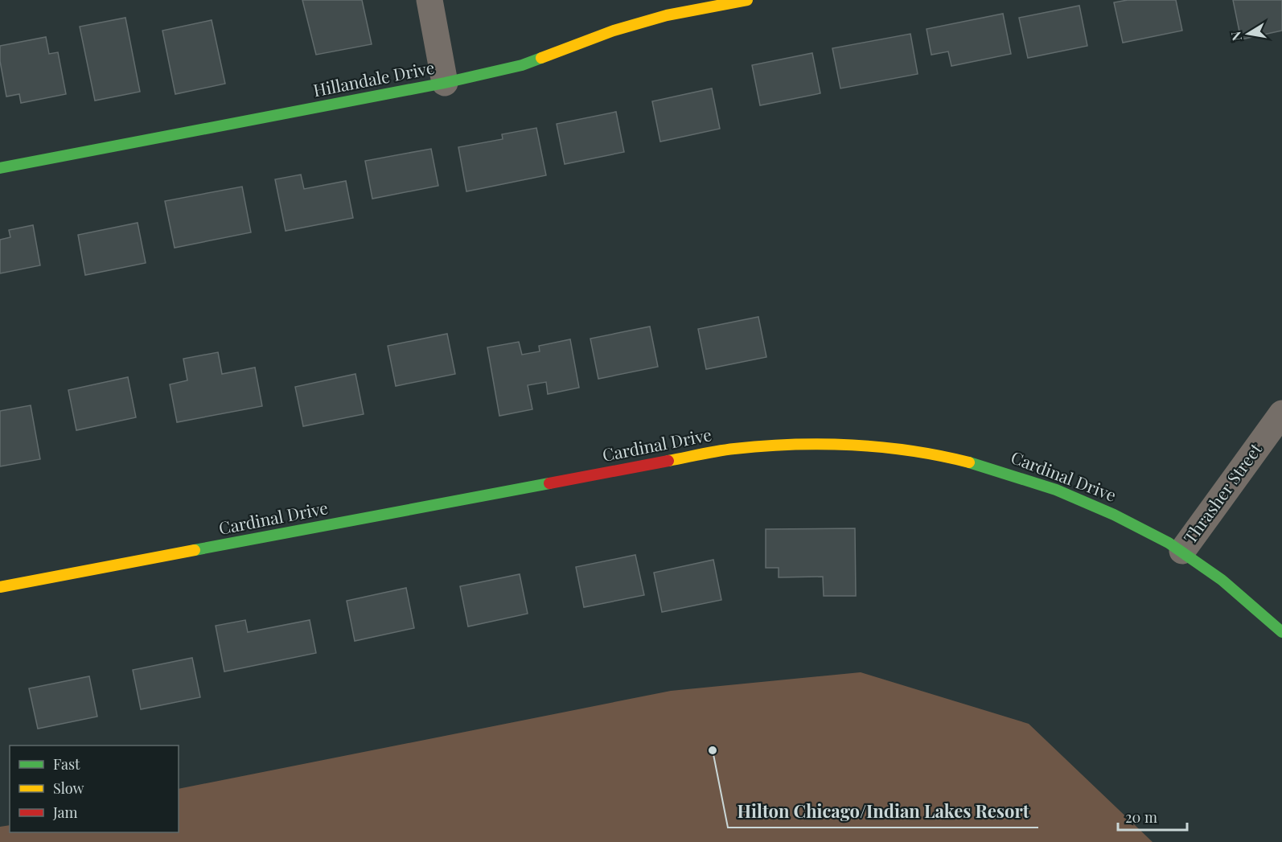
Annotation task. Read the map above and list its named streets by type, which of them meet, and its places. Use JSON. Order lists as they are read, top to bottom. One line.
{"streets":{"street":["Hillandale Drive","Cardinal Drive","Thrasher Street"]},"crossings":[["Cardinal Drive","Thrasher Street"]],"places":["Hilton Chicago/Indian Lakes Resort"],"legend":["Fast","Slow","Jam"],"scale_bar":"20 m","north":"left"}
